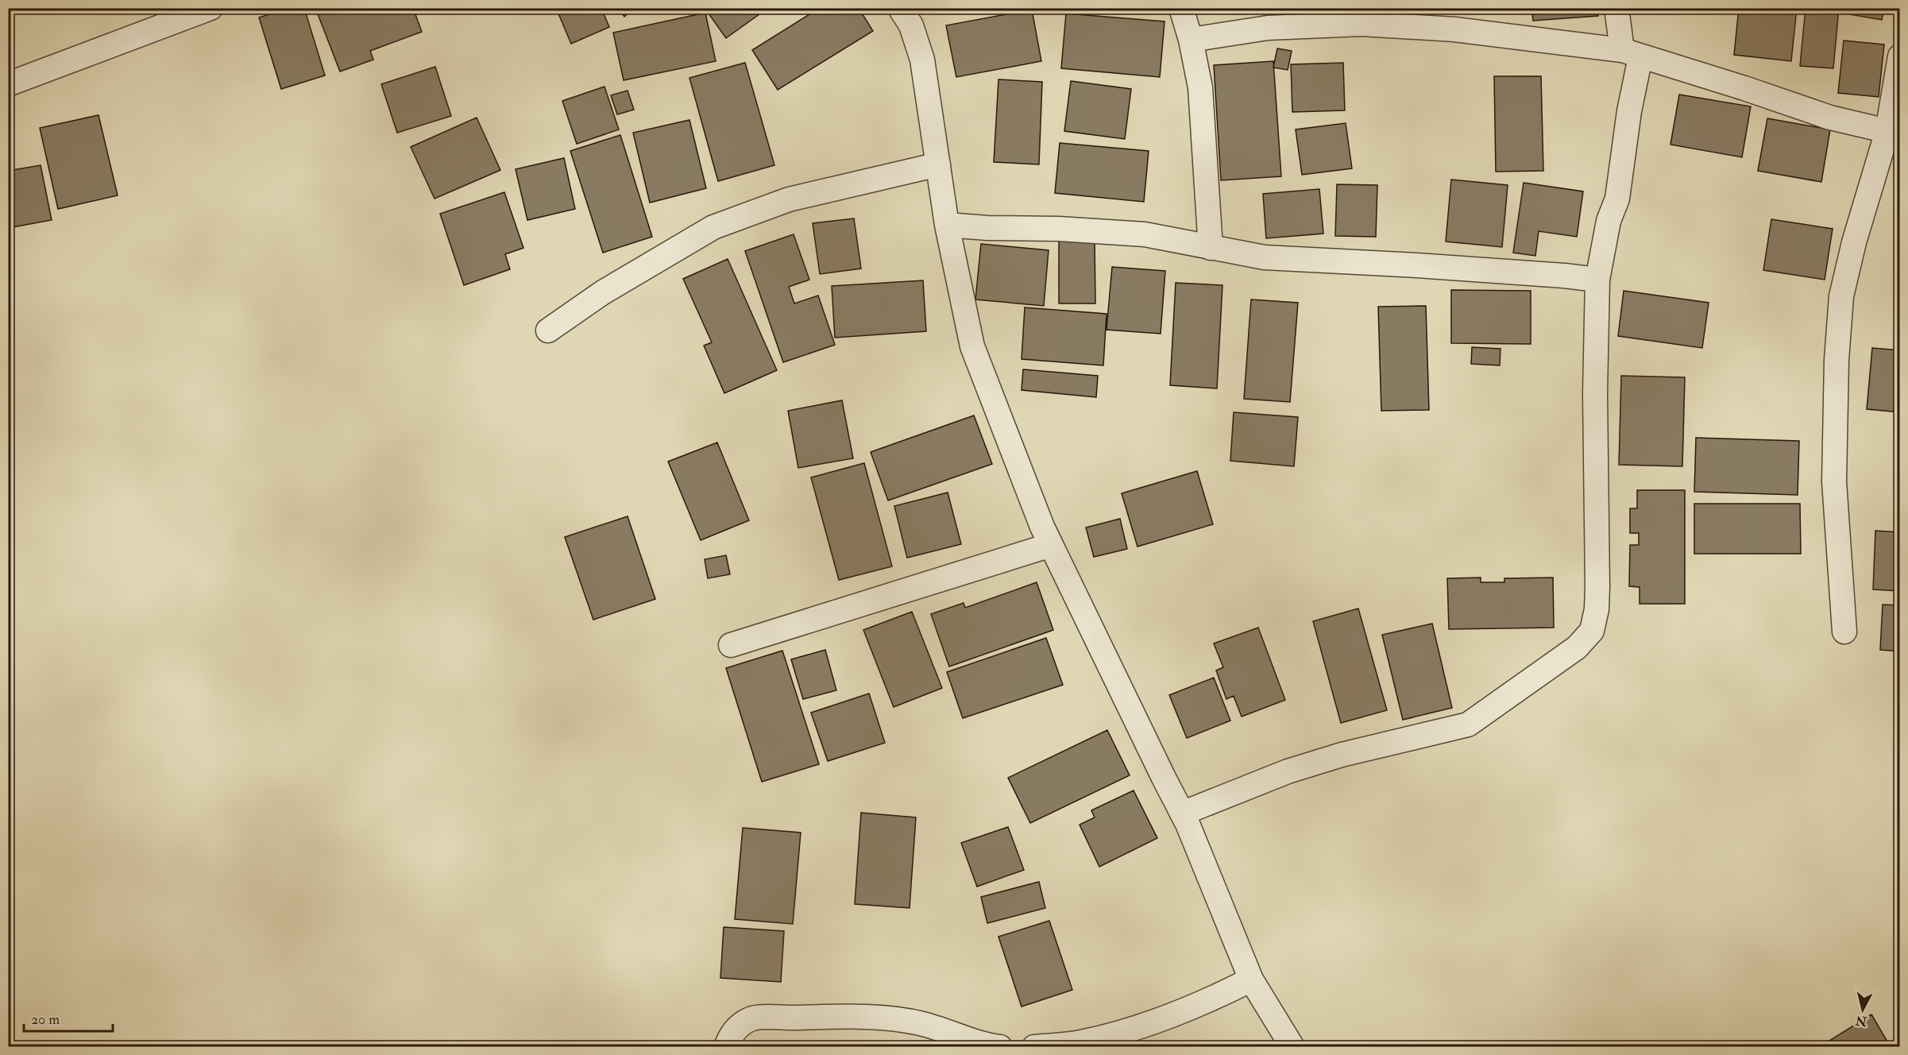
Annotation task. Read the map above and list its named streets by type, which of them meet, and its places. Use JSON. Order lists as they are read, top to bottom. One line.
{"scale_bar":"20 m","north":"bottom"}
